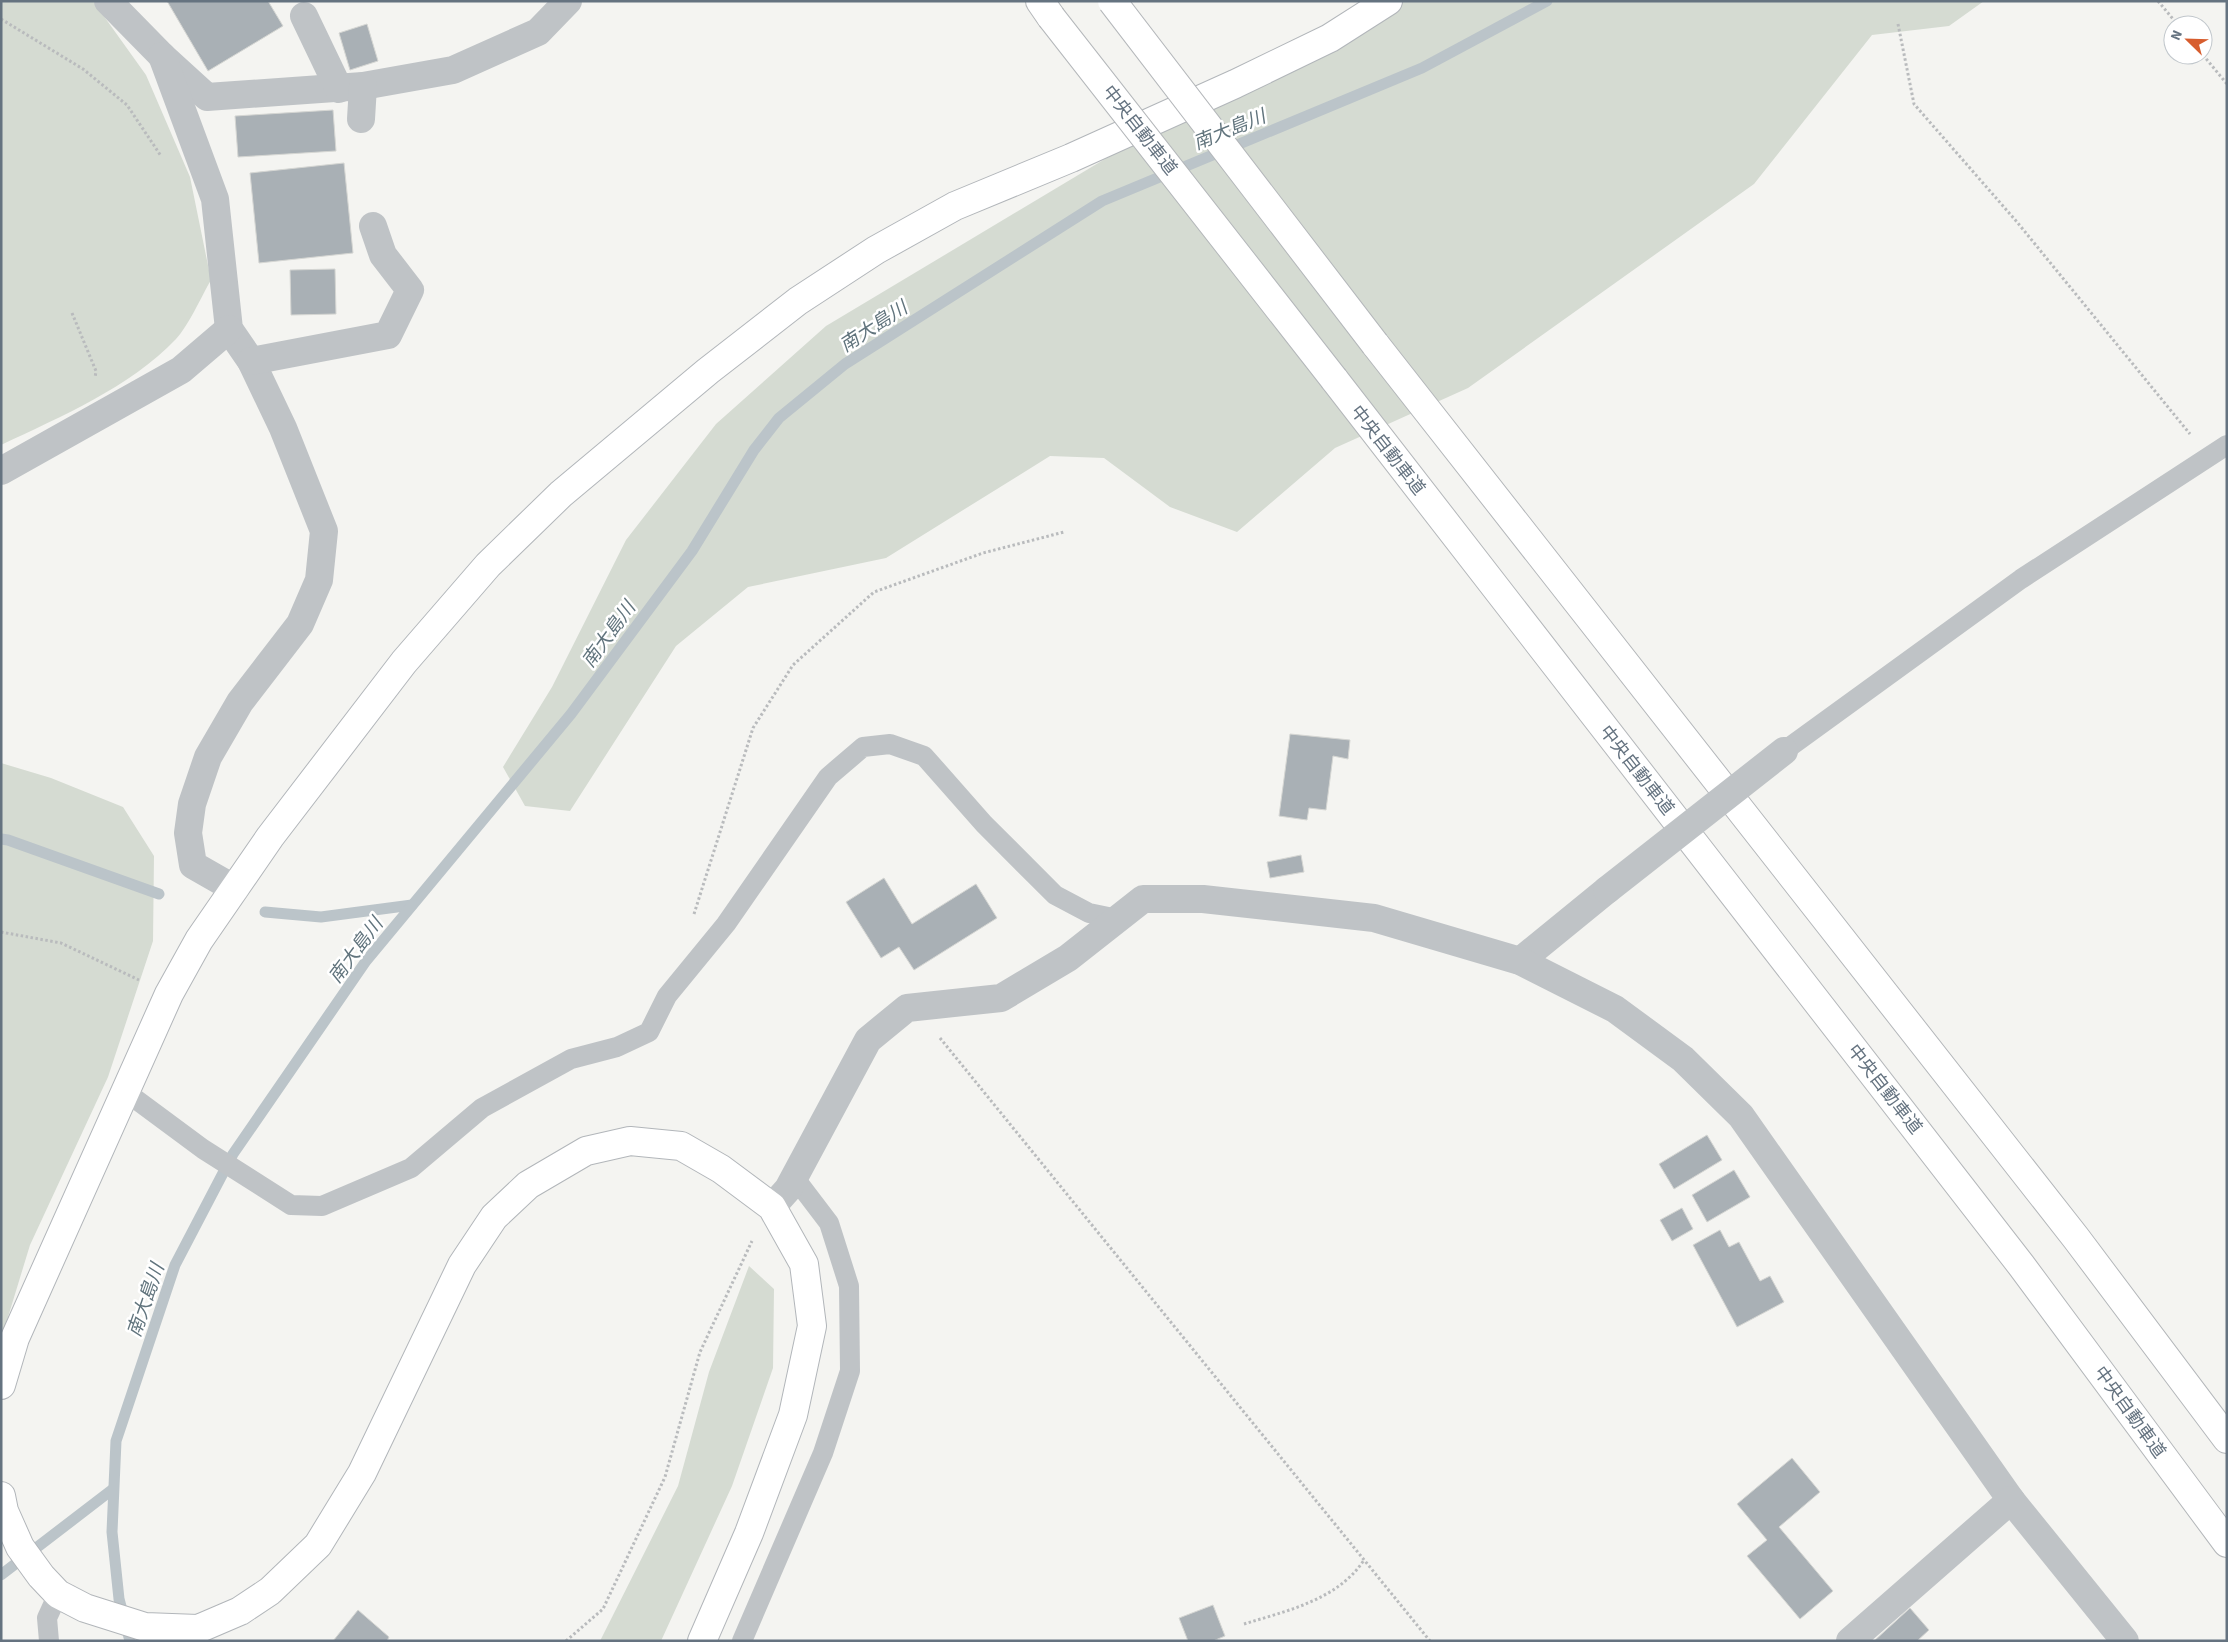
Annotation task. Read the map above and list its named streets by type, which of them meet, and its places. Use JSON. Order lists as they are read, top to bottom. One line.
{"streets":{"main road":["中央自動車道"]},"water":["南大島川"],"north":"top left"}
